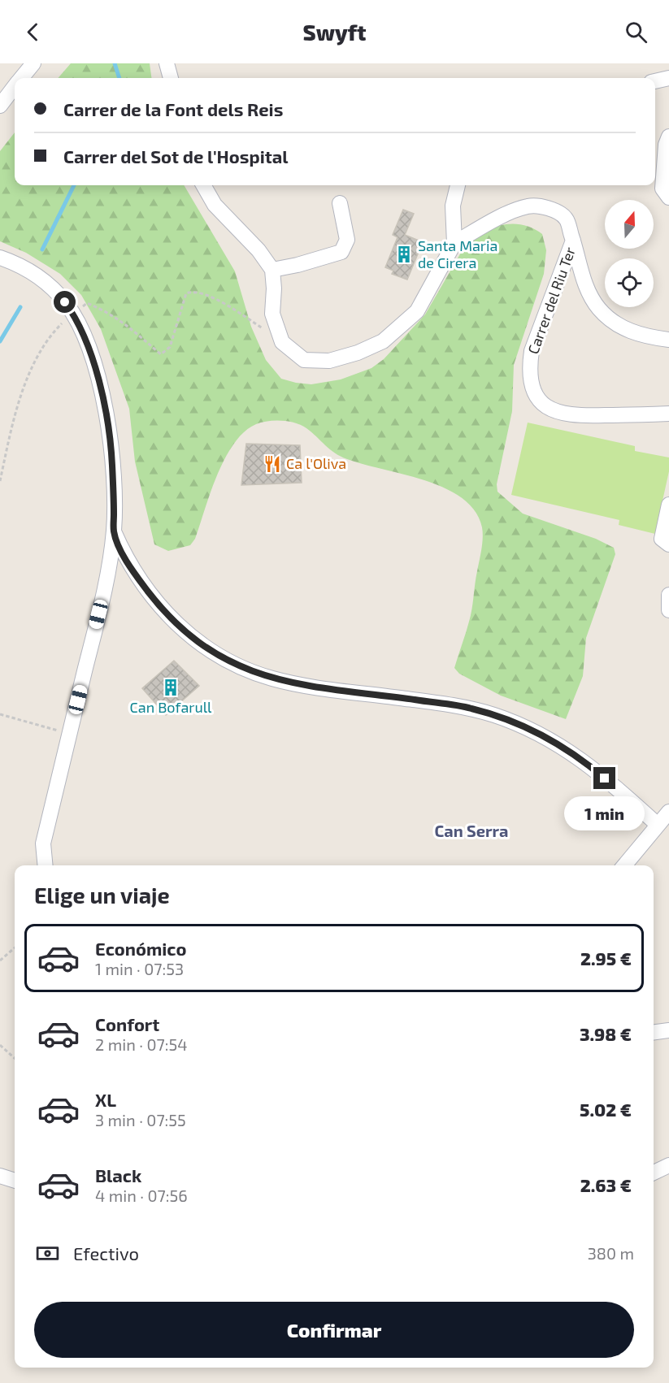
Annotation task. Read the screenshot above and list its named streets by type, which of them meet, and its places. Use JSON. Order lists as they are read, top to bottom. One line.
{"streets":{"street":["Carrer del Riu Ter"]},"districts":["Can Serra"],"places":{"building":["Santa Maria de Cirera","Can Bofarull"],"restaurant":["Ca l'Oliva"]},"north":"top","page":{"header":"Swyft","banner":["Carrer de la Font dels Reis","Carrer del Sot de l'Hospital"],"bubble":"1 min","heading":"Elige un viaje","list":[{"name":"Económico","note":"1 min · 07:53","value":"2.95 €"},{"name":"Confort","note":"2 min · 07:54","value":"3.98 €"},{"name":"XL","note":"3 min · 07:55","value":"5.02 €"},{"name":"Black","note":"4 min · 07:56","value":"2.63 €"}],"pay":["Efectivo","380 m"],"buttons":"Confirmar"}}
